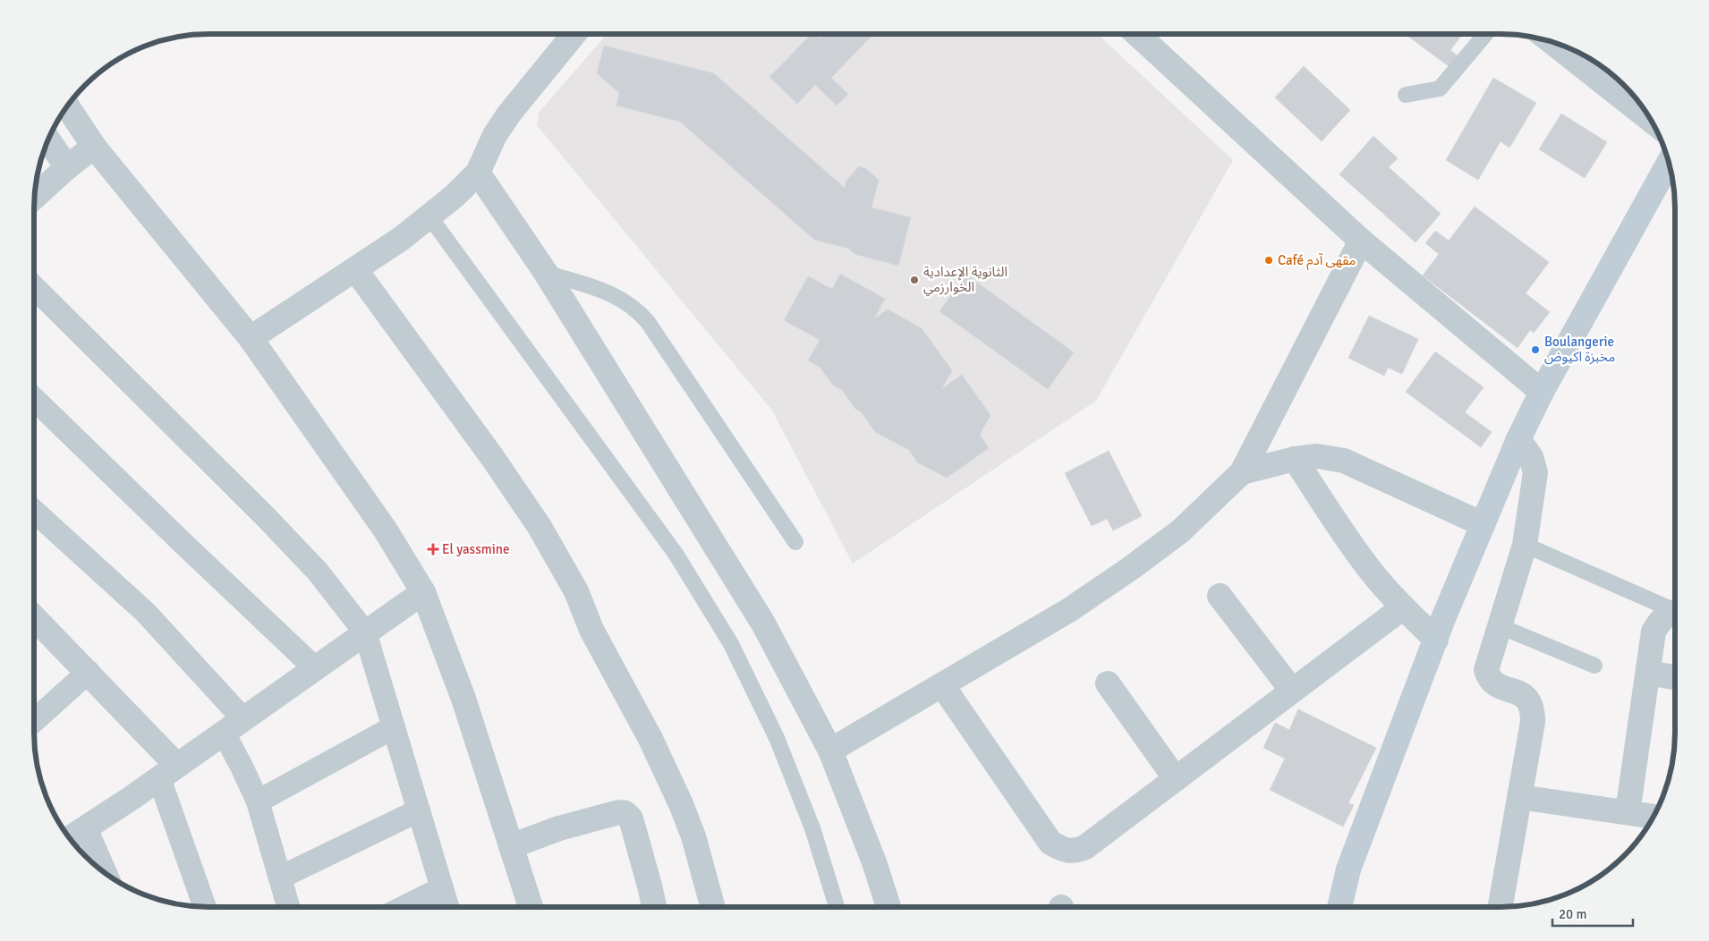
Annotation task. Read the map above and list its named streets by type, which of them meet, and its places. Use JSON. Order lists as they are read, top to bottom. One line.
{"places":{"other":["Café مقهى آدم","الثانوية الإعدادية الخوارزمي","Boulangerie مخبزة اكيوض"],"health":["El yassmine"]},"scale_bar":"20 m"}
